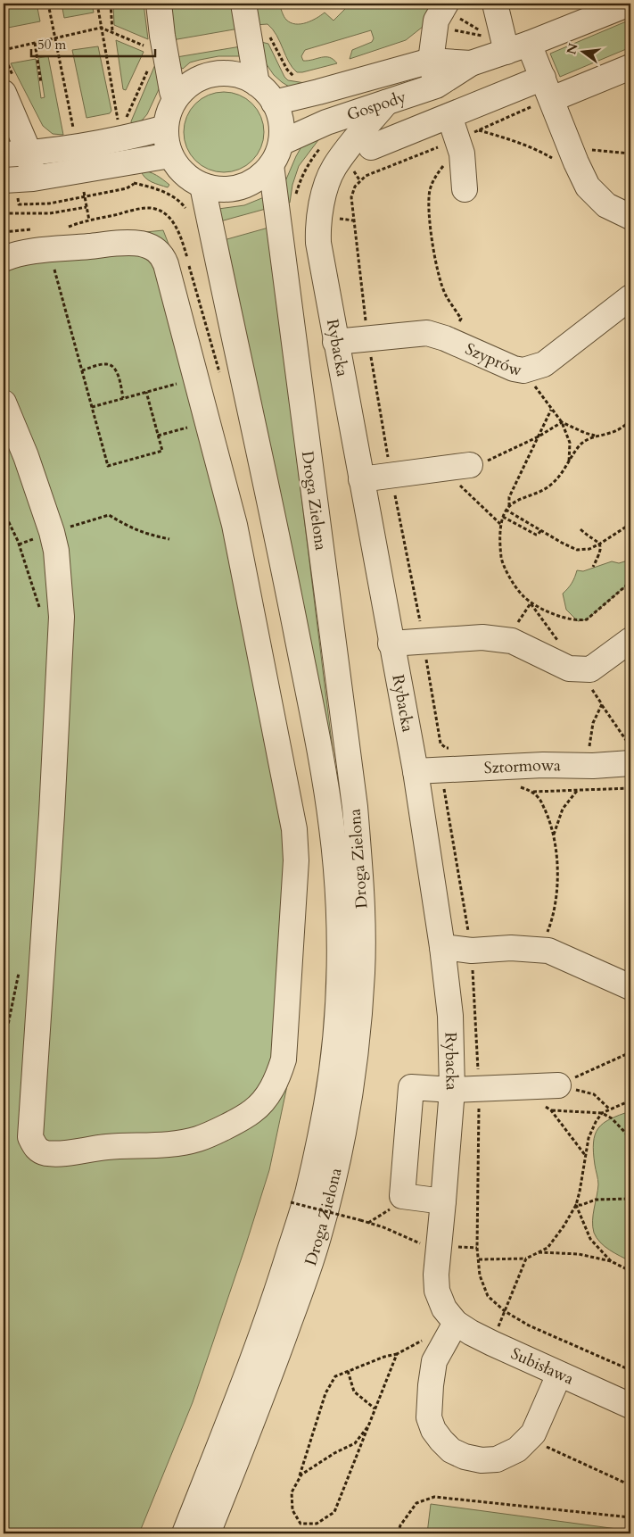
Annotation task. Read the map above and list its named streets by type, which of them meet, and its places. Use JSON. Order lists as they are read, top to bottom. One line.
{"streets":{"street":["Gospody","Rybacka","Szyprów","Droga Zielona","Sztormowa","Subisława"]},"crossings":[["Gospody","Rybacka"],["Gospody","Droga Zielona"],["Rybacka","Szyprów"],["Rybacka","Sztormowa"],["Rybacka","Subisława"]],"scale_bar":"50 m","north":"left"}
